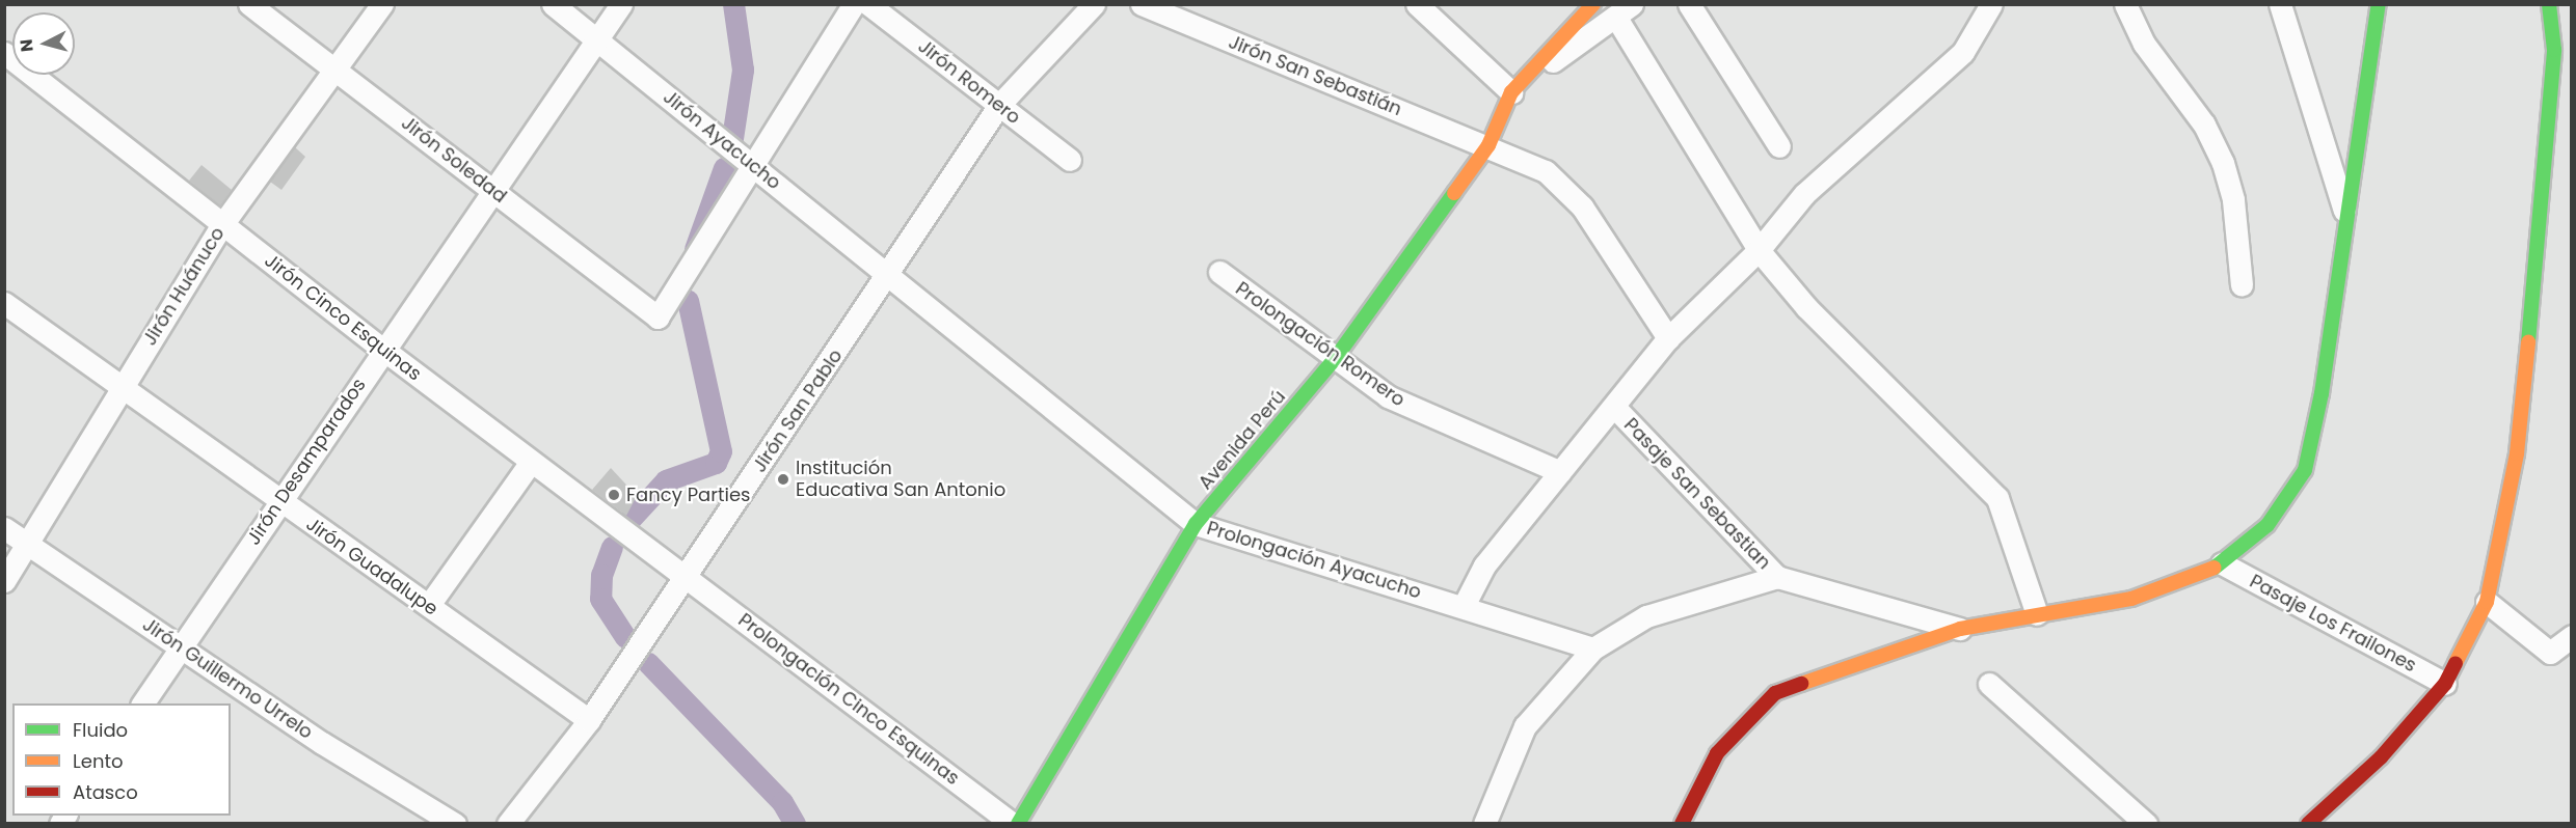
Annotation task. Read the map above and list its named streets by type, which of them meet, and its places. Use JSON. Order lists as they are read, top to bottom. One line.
{"streets":{"street":["Jirón San Sebastián","Jirón Romero","Jirón Ayacucho","Jirón Soledad","Jirón Huánuco","Jirón Cinco Esquinas","Prolongación Romero","Jirón San Pablo","Avenida Perú","Jirón Desamparados","Pasaje San Sebastian","Prolongación Ayacucho","Jirón Guadalupe","Pasaje Los Frailones","Jirón Guillermo Urrelo","Prolongación Cinco Esquinas"]},"crossings":[["Jirón San Sebastián","Avenida Perú"],["Jirón Romero","Jirón San Pablo"],["Jirón Ayacucho","Jirón Soledad"],["Jirón Ayacucho","Jirón San Pablo"],["Jirón Ayacucho","Jirón Desamparados"],["Jirón Ayacucho","Prolongación Ayacucho"],["Jirón Soledad","Jirón Huánuco"],["Jirón Soledad","Jirón Desamparados"],["Jirón Huánuco","Jirón Cinco Esquinas"],["Jirón Huánuco","Jirón Guadalupe"],["Jirón Huánuco","Jirón Guillermo Urrelo"],["Jirón Cinco Esquinas","Jirón San Pablo"],["Jirón Cinco Esquinas","Jirón Desamparados"],["Jirón Cinco Esquinas","Prolongación Cinco Esquinas"],["Prolongación Romero","Avenida Perú"],["Jirón San Pablo","Prolongación Ayacucho"],["Jirón San Pablo","Jirón Guadalupe"],["Jirón San Pablo","Prolongación Cinco Esquinas"],["Avenida Perú","Prolongación Ayacucho"],["Jirón Desamparados","Jirón Guadalupe"],["Jirón Desamparados","Jirón Guillermo Urrelo"]],"places":["Institución Educativa San Antonio","Fancy Parties"],"legend":["Fluido","Lento","Atasco"],"north":"left"}
